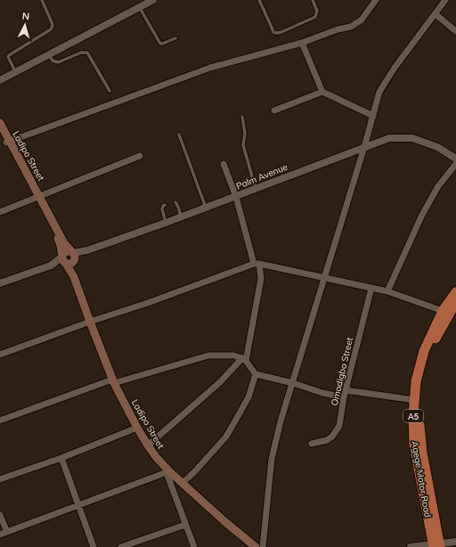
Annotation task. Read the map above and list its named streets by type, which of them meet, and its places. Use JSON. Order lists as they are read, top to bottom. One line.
{"streets":{"highway":["A5","Agege Motor Road"],"main road":["Ladipo Street"],"street":["Palm Avenue","Omodigbo Street"]},"crossings":[["Ladipo Street","Palm Avenue"]],"north":"top"}
